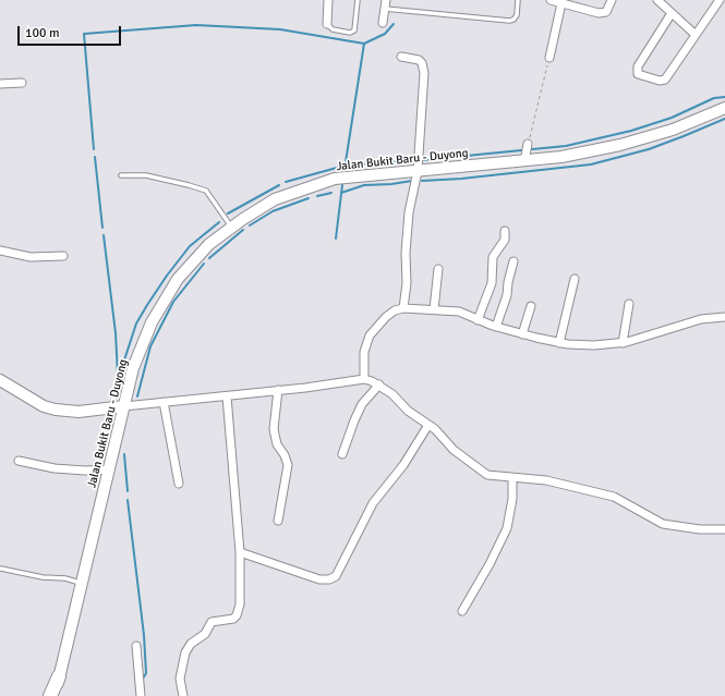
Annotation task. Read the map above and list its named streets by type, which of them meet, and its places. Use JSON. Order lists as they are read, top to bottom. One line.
{"streets":{"main road":["Jalan Bukit Baru - Duyong"]},"scale_bar":"100 m"}
